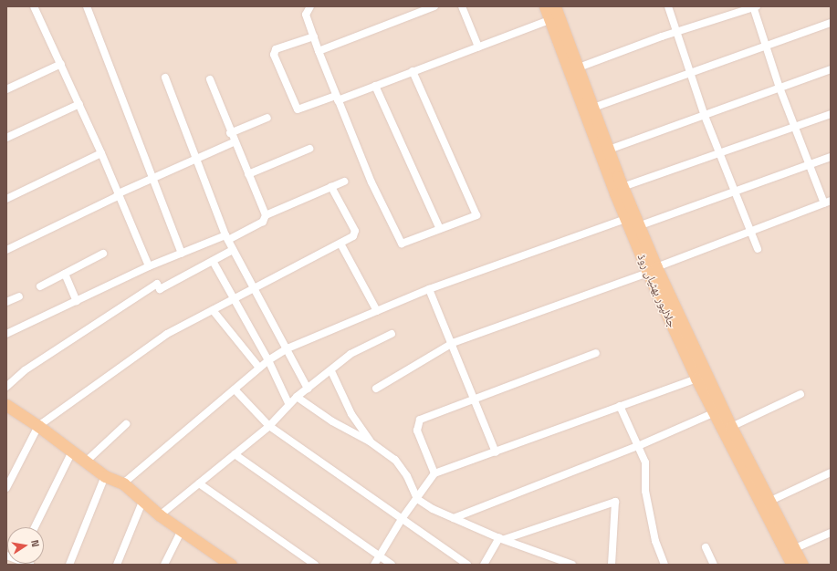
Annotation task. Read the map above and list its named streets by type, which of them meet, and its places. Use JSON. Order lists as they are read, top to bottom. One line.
{"streets":{"main road":["جلالپور بھٹیاں روڈ"]},"north":"right"}
